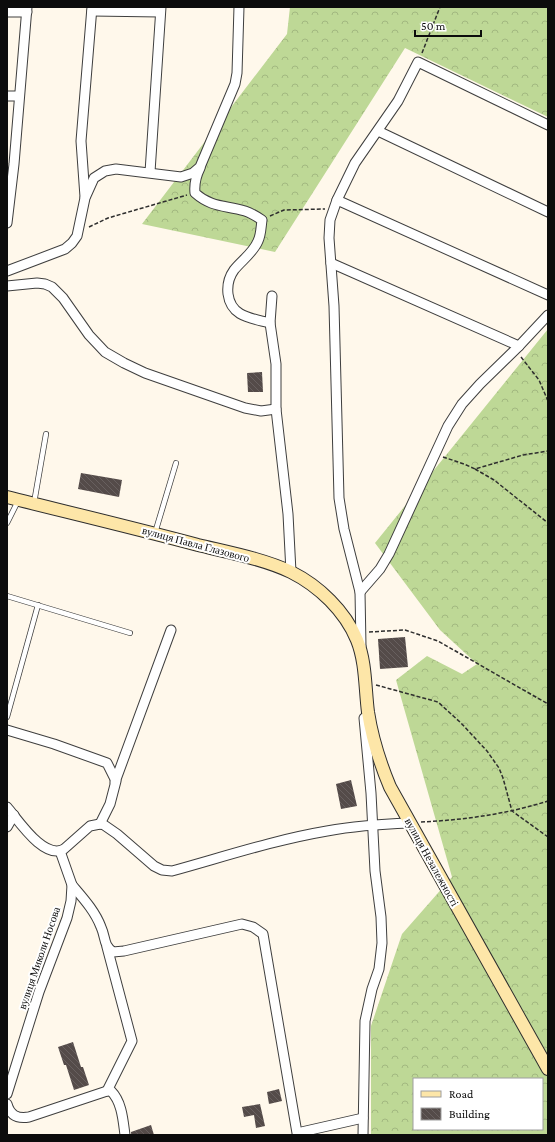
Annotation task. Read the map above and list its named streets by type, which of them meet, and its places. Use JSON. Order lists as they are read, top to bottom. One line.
{"streets":{"main road":["вулиця Павла Глазового","вулиця Незалежності"],"street":["вулиця Миколи Носова"]},"crossings":[["вулиця Павла Глазового","вулиця Незалежності"]],"legend":["Road","Building"],"scale_bar":"50 m"}
